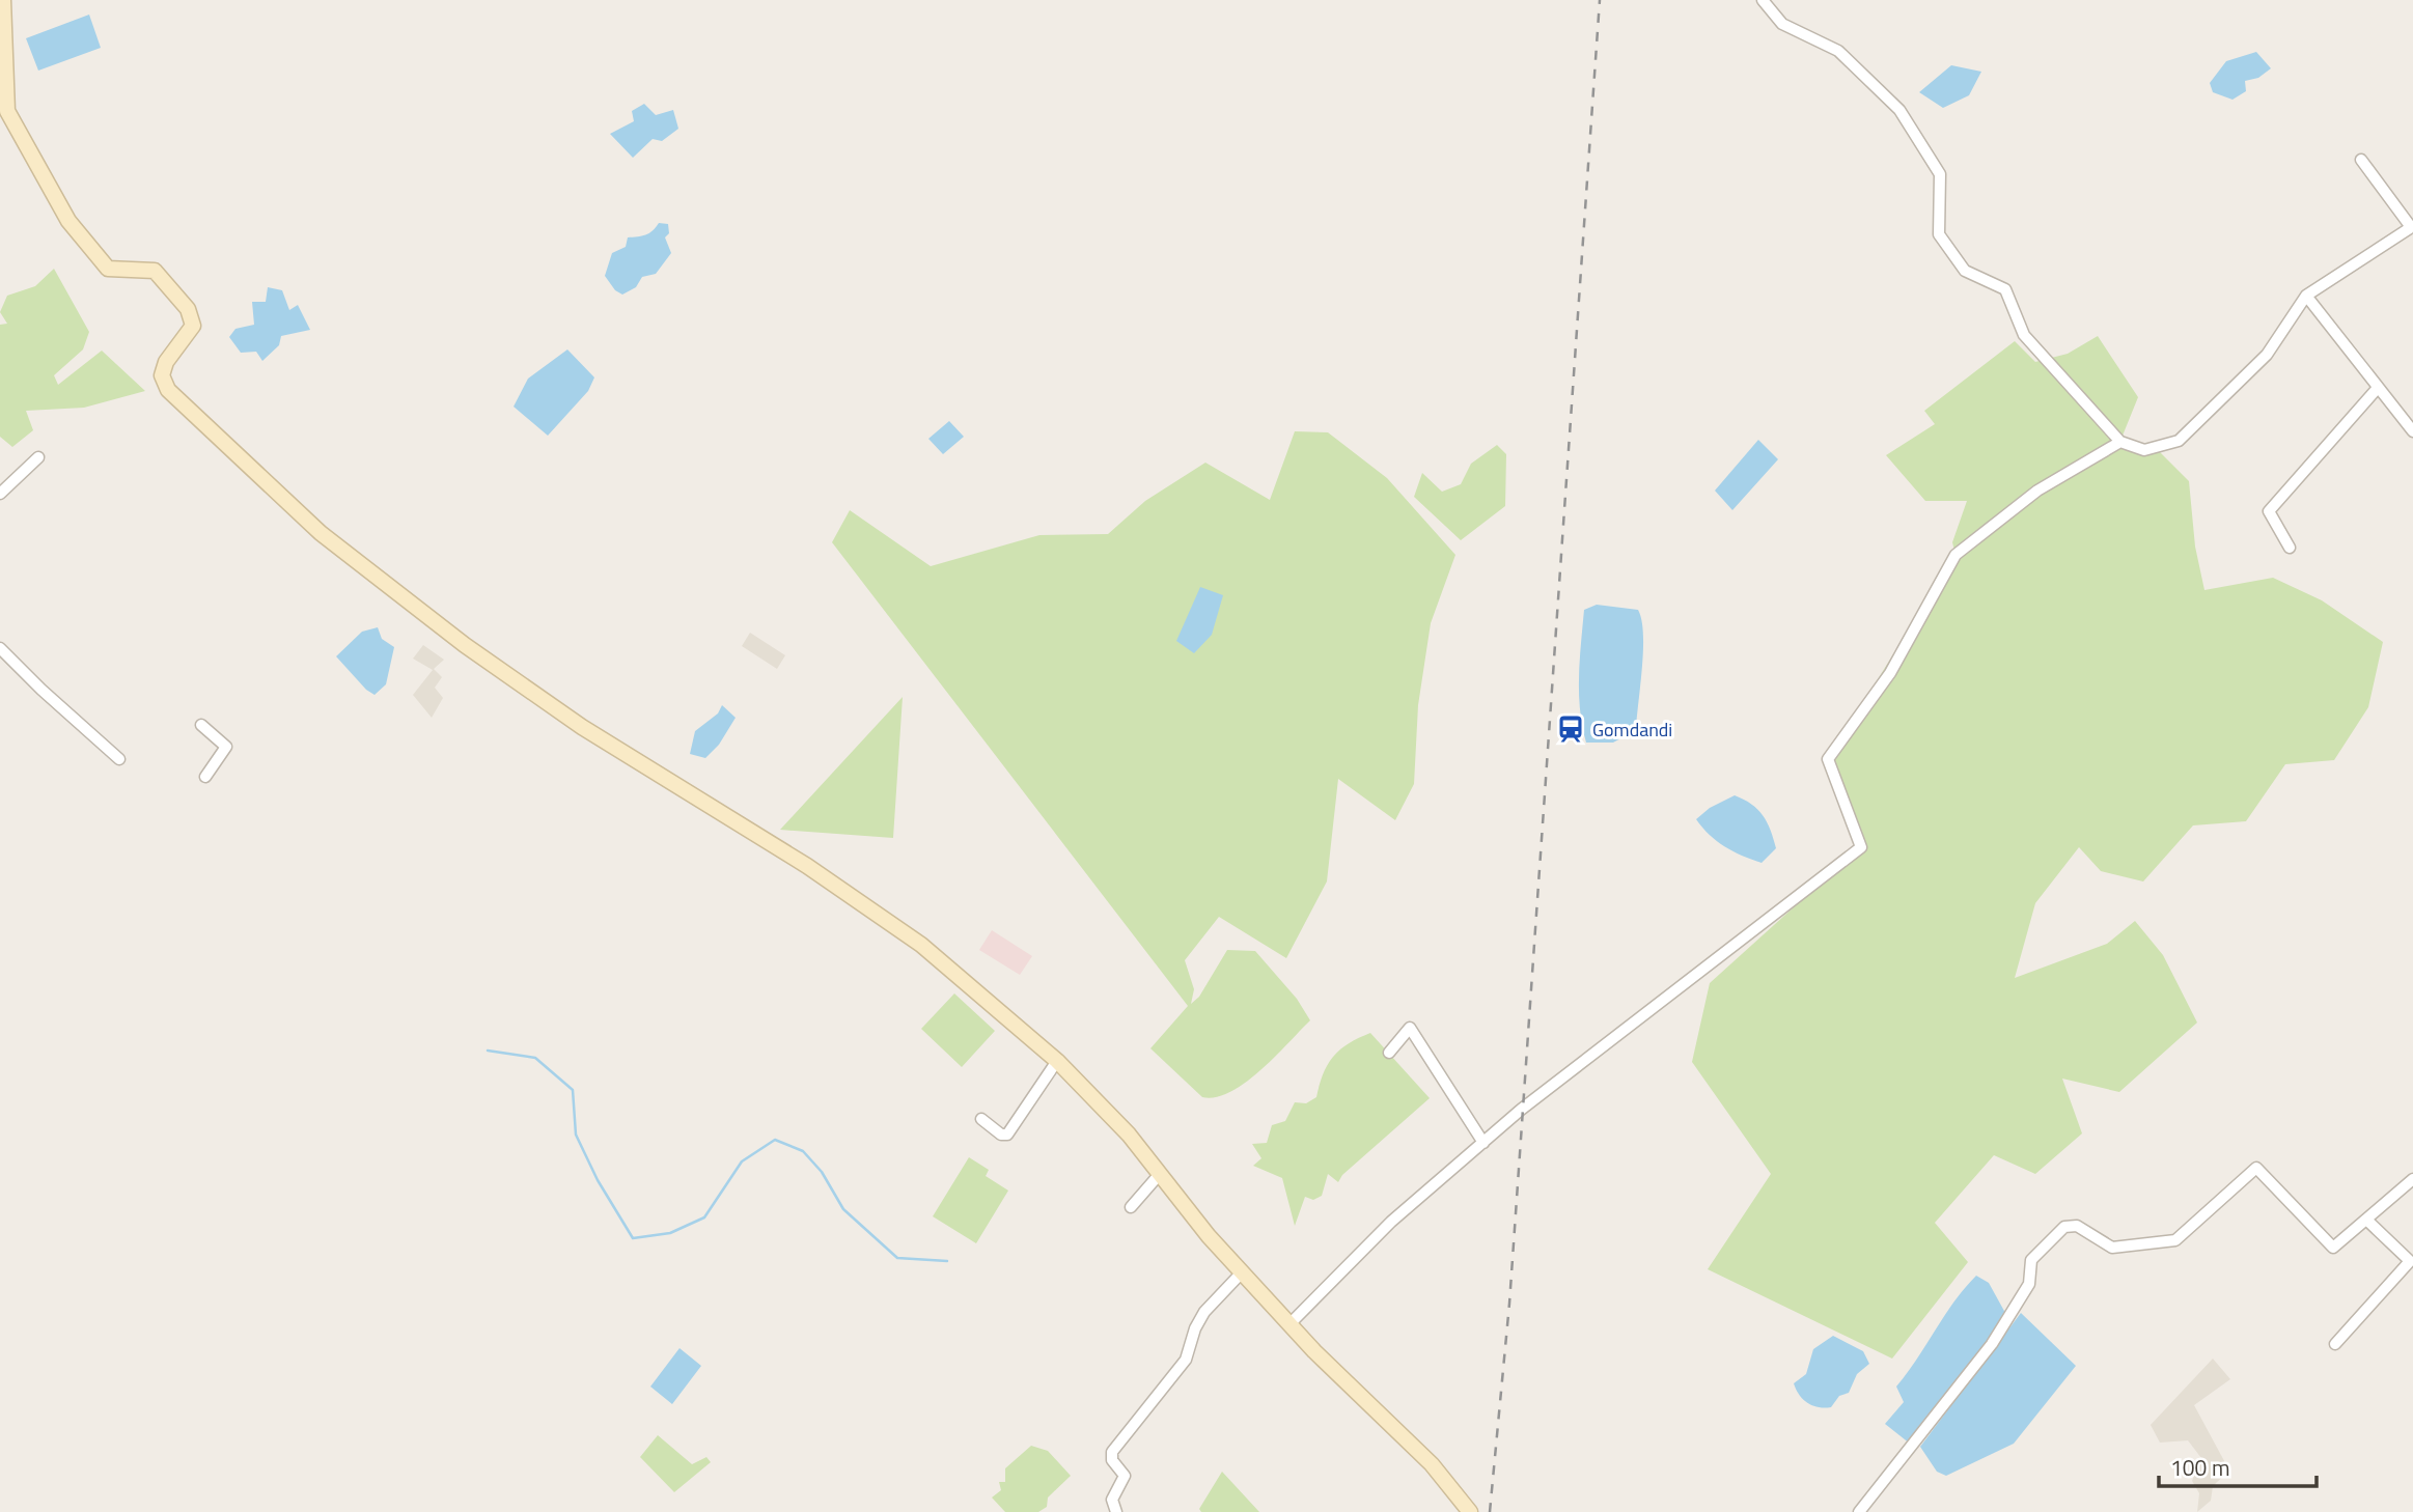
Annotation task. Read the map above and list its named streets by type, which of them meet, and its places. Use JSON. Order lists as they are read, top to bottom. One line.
{"places":{"station":["Gomdandi"]},"scale_bar":"100 m"}
